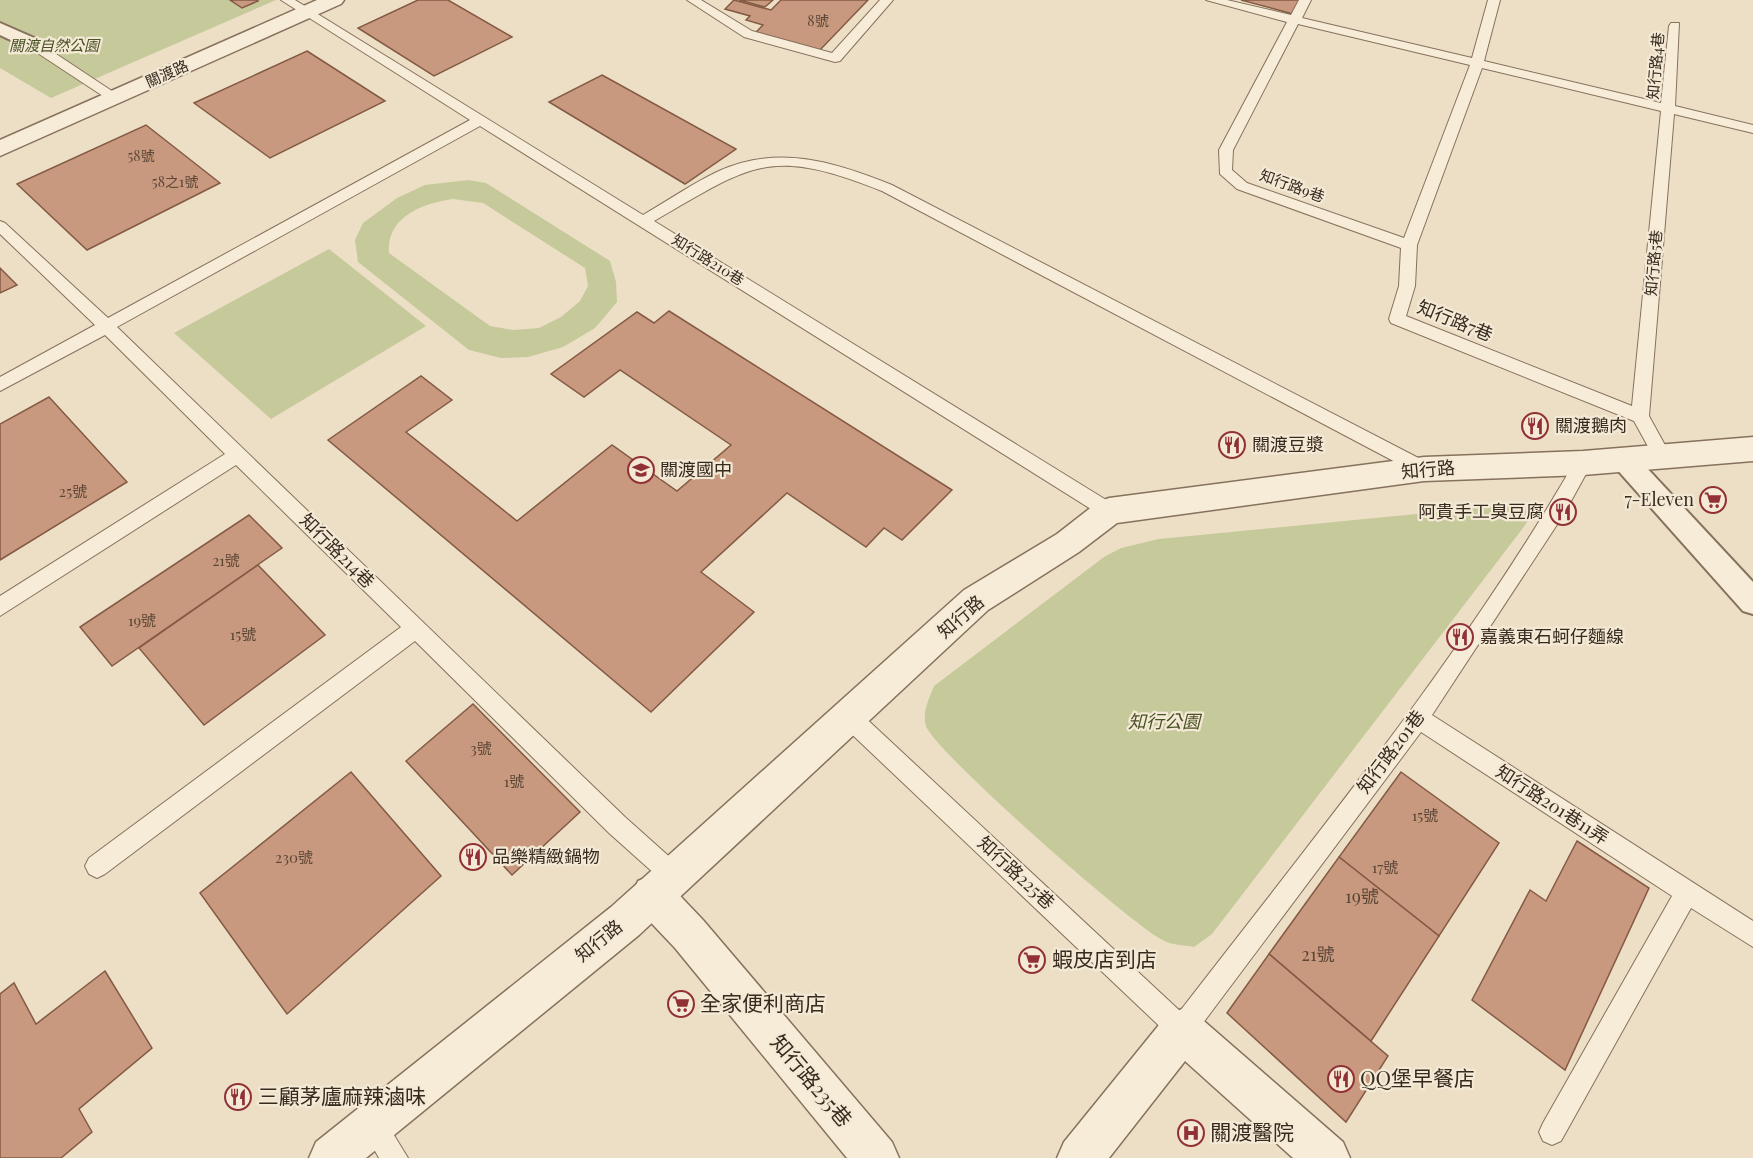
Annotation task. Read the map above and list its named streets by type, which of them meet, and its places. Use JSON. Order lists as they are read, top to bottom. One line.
{"streets":{"street":["關渡路","知行路","知行路235巷"],"lane":["知行路4巷","知行路9巷","知行路210巷","知行路5巷","知行路7巷","知行路214巷","知行路201巷","知行路201巷11弄","知行路225巷"]},"crossings":[["知行路4巷","知行路5巷"],["關渡路","知行路210巷"],["知行路9巷","知行路7巷"],["知行路210巷","知行路"],["知行路5巷","知行路7巷"],["知行路","知行路214巷"],["知行路","知行路201巷"],["知行路","知行路225巷"],["知行路","知行路235巷"],["知行路214巷","知行路235巷"],["知行路201巷","知行路201巷11弄"],["知行路201巷","知行路225巷"]],"parks":["關渡自然公園","知行公園"],"places":{"restaurant":["關渡鵝肉","關渡豆漿","阿貴手工臭豆腐","嘉義東石蚵仔麵線","品樂精緻鍋物","QQ堡早餐店","三顧茅廬麻辣滷味"],"school or university":["關渡國中"],"supermarket":["7-Eleven","蝦皮店到店","全家便利商店"],"hospital":["關渡醫院"]},"house_numbers":["8號","58號","58之1號","25號","21號","19號","15號","3號","1號","15號","230號","17號","19號","21號"]}
